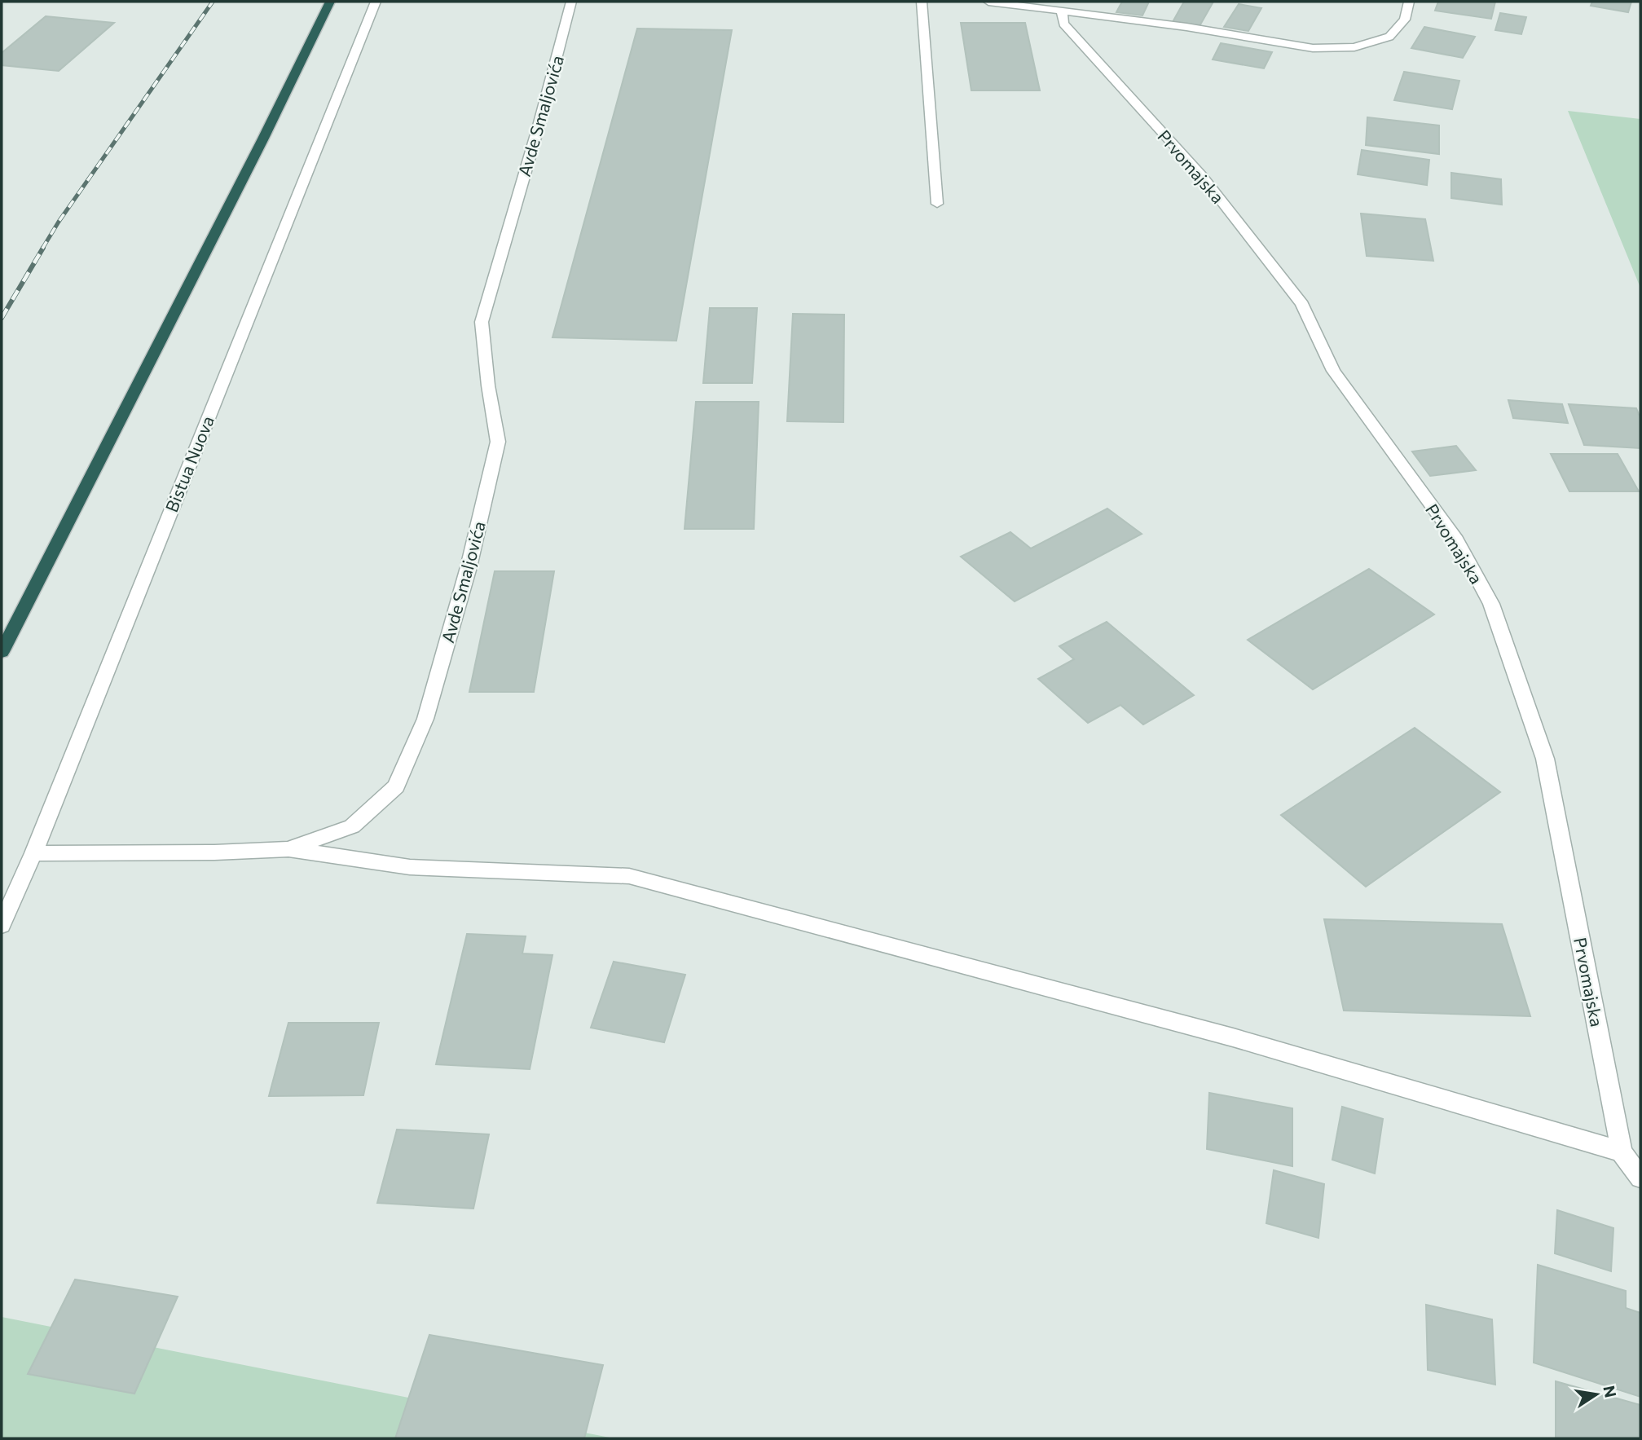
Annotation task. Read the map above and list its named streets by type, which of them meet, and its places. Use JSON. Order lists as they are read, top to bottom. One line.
{"streets":{"street":["Avde Smaljovića","Prvomajska","Bistua Nuova"]},"crossings":[["Avde Smaljovića","Bistua Nuova"]],"north":"right"}
